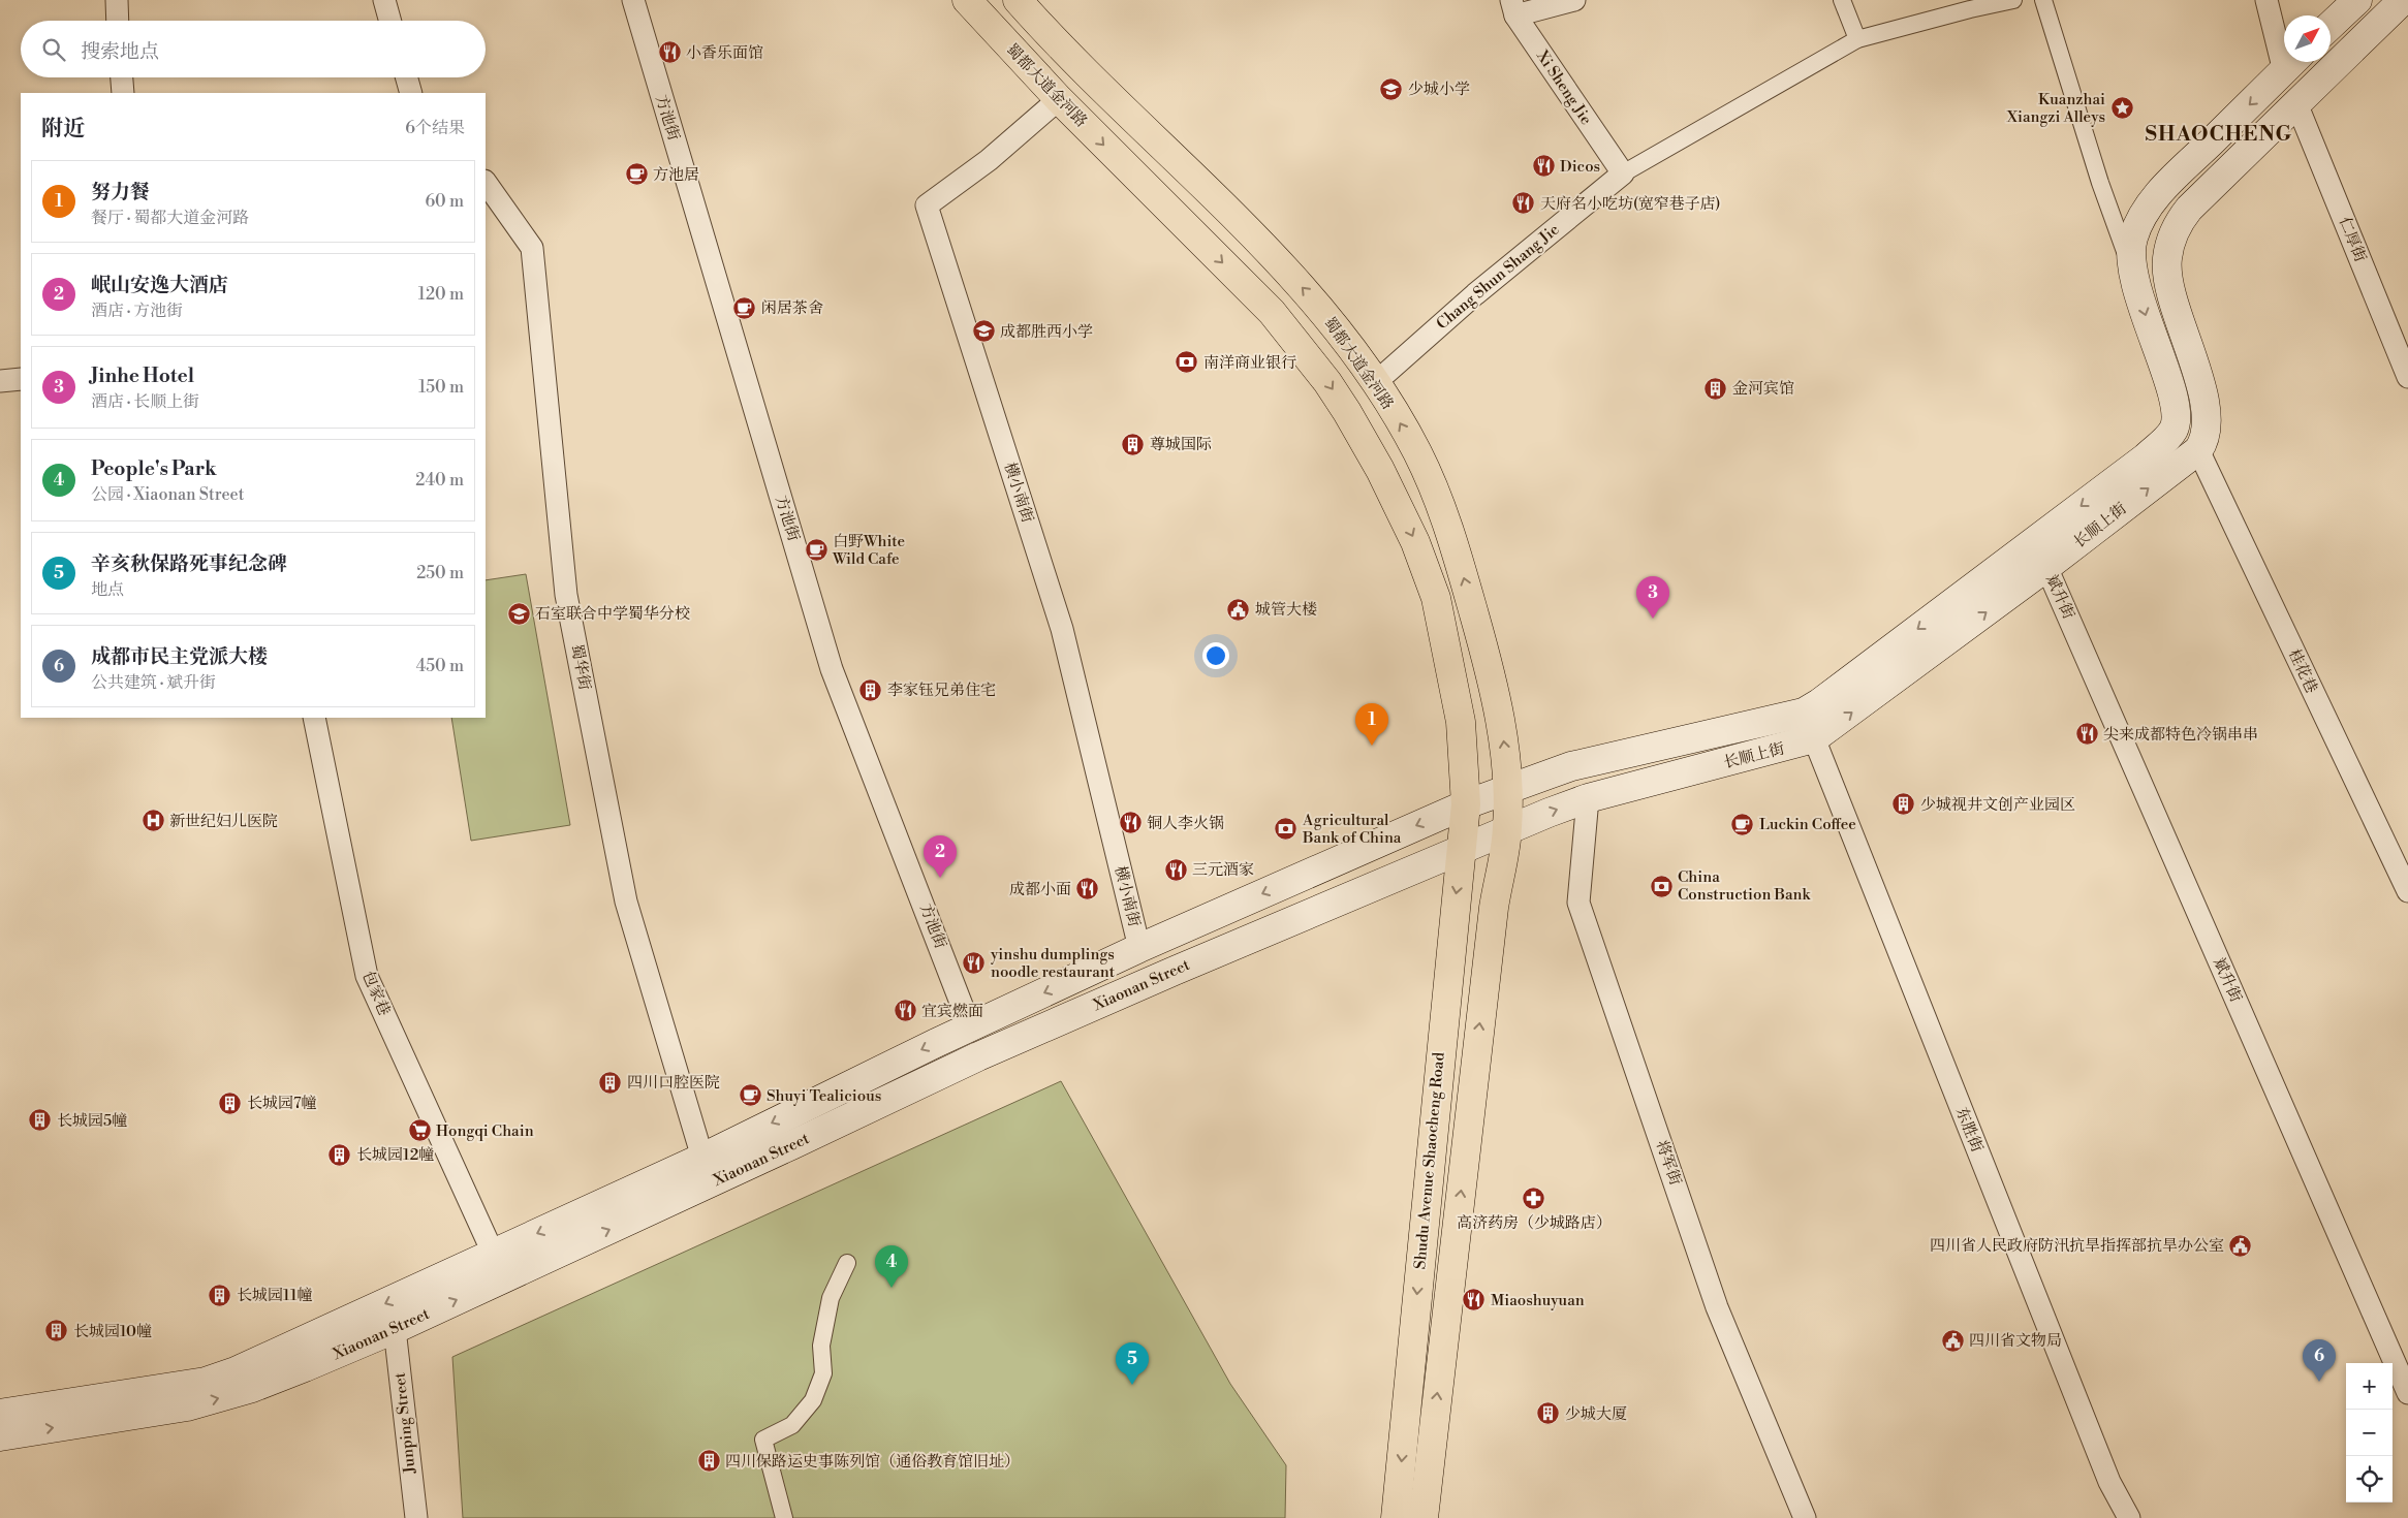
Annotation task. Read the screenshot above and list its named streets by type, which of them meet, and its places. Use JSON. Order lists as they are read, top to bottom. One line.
{"streets":{"main road":["蜀都大道金河路","长顺上街","Xiaonan Street","Shudu Avenue Shaocheng Road"],"street":["Xi Sheng Jie","方池街","仁厚街","Chang Shun Shang Jie","横小南街","斌升街","蜀华街","桂花巷","包家巷","东胜街","将军街","Junping Street"]},"crossings":[["蜀都大道金河路","Chang Shun Shang Jie"],["蜀都大道金河路","横小南街"],["蜀都大道金河路","长顺上街"],["蜀都大道金河路","Xiaonan Street"],["蜀都大道金河路","Shudu Avenue Shaocheng Road"],["Xi Sheng Jie","Chang Shun Shang Jie"],["方池街","Xiaonan Street"],["横小南街","Xiaonan Street"],["长顺上街","斌升街"],["长顺上街","桂花巷"],["长顺上街","Xiaonan Street"],["长顺上街","东胜街"],["长顺上街","Shudu Avenue Shaocheng Road"],["长顺上街","将军街"],["蜀华街","Xiaonan Street"],["Xiaonan Street","包家巷"],["Xiaonan Street","Shudu Avenue Shaocheng Road"],["Xiaonan Street","Junping Street"]],"districts":["SHAOCHENG"],"places":{"restaurant":["小香乐面馆","Dicos","天府名小吃坊(宽窄巷子店)","尖来成都特色冷锅串串","铜人李火锅","三元酒家","成都小面","yinshu dumplings noodle restaurant","宜宾燃面","Miaoshuyuan"],"school or university":["少城小学","成都胜西小学","石室联合中学蜀华分校"],"place":["Kuanzhai Xiangzi Alleys"],"cafe":["方池居","闲居茶舍","白野White Wild Cafe","Luckin Coffee","Shuyi Tealicious"],"bank":["南洋商业银行","Agricultural Bank of China","China Construction Bank"],"building":["金河宾馆","尊城国际","李家钰兄弟住宅","少城视井文创产业园区","四川口腔医院","长城园7幢","长城园5幢","长城园12幢","长城园11幢","长城园10幢","少城大厦","四川保路运史事陈列馆（通俗教育馆旧址）"],"public building":["城管大楼","四川省人民政府防汛抗旱指挥部抗旱办公室","四川省文物局"],"hospital":["新世纪妇儿医院"],"supermarket":["Hongqi Chain"],"pharmacy":["高济药房（少城路店）"]},"north":"top right","page":{"search":"搜索地点","heading":["附近","6个结果"],"list":[{"mark":"1","name":"努力餐","note":"餐厅 · 蜀都大道金河路","value":"60 m"},{"mark":"2","name":"岷山安逸大酒店","note":"酒店 · 方池街","value":"120 m"},{"mark":"3","name":"Jinhe Hotel","note":"酒店 · 长顺上街","value":"150 m"},{"mark":"4","name":"People's Park","note":"公园 · Xiaonan Street","value":"240 m"},{"mark":"5","name":"辛亥秋保路死事纪念碑","note":"地点","value":"250 m"},{"mark":"6","name":"成都市民主党派大楼","note":"公共建筑 · 斌升街","value":"450 m"}],"pins":["3","1","2","4","6","5"],"map_buttons":["+","−"]}}
